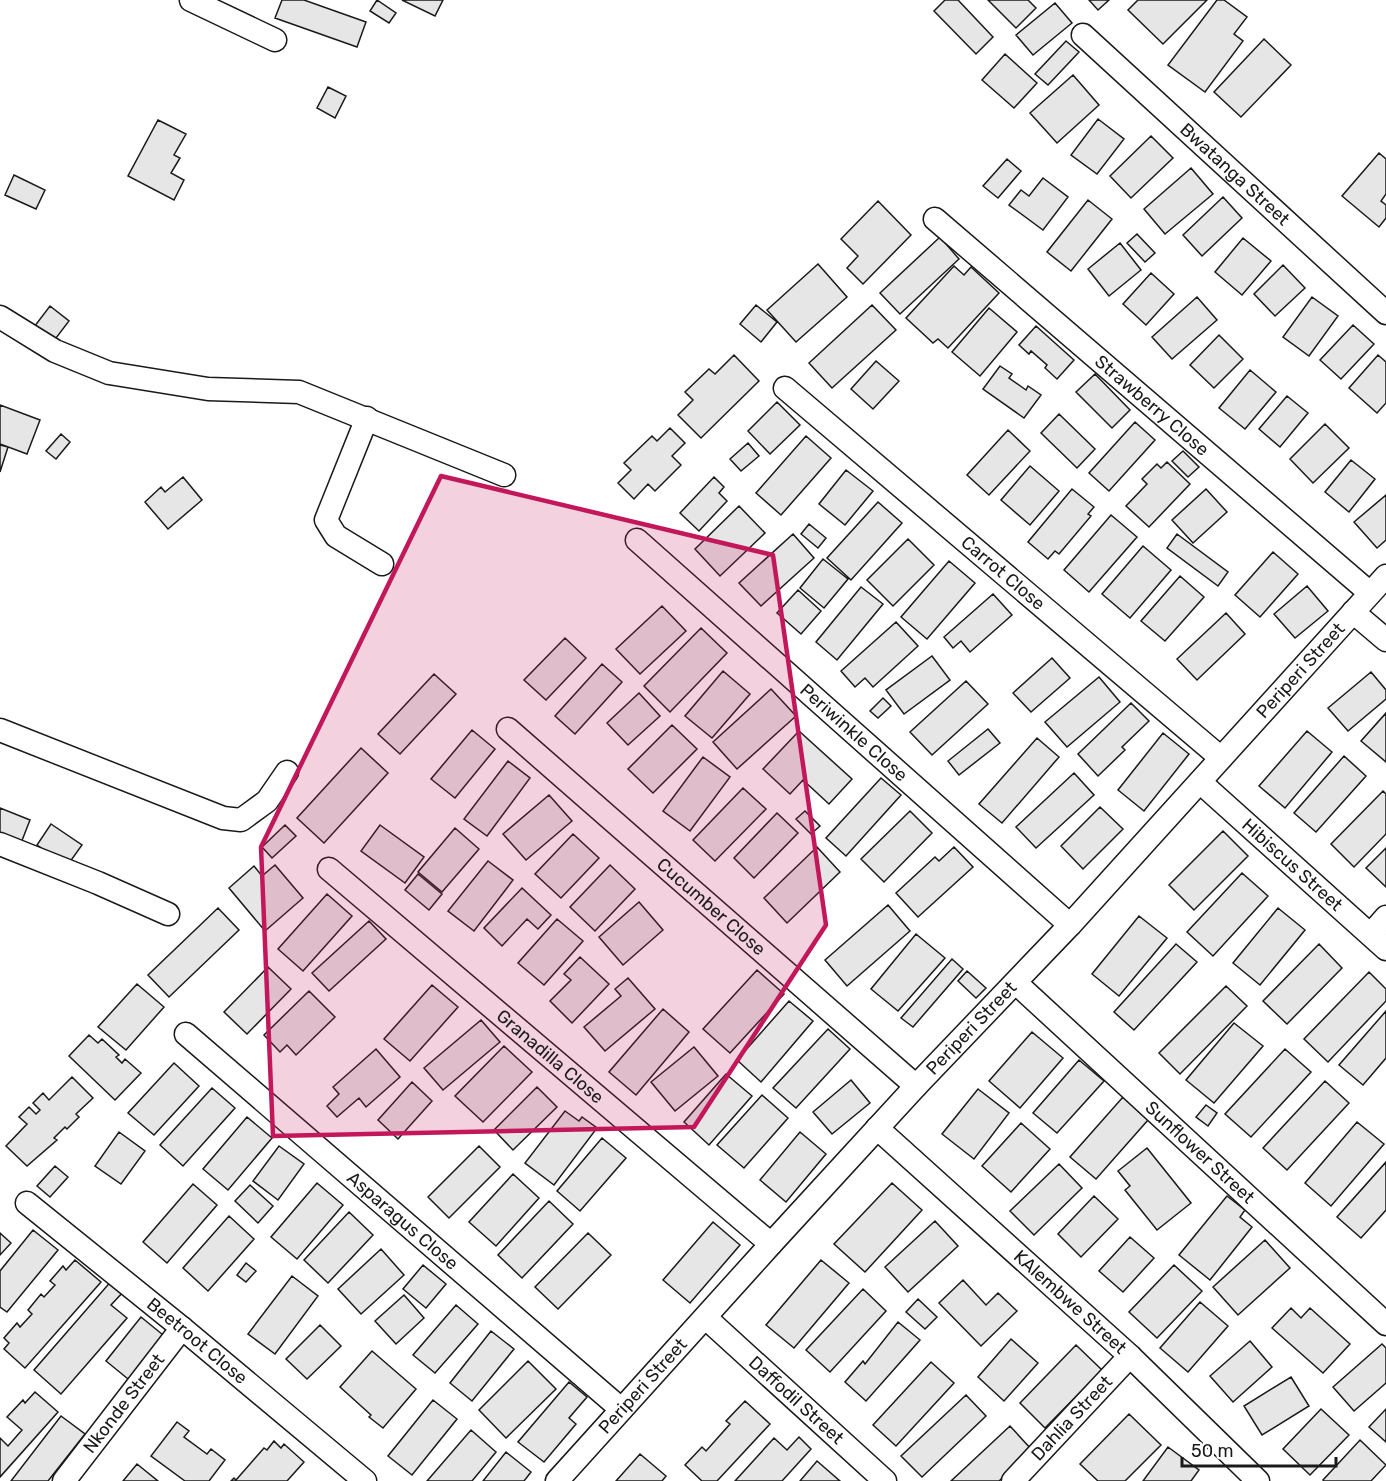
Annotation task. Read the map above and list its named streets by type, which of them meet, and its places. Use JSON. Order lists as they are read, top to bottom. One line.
{"streets":{"street":["Bwatanga Street","Strawberry Close","Carrot Close","Periperi Street","Periwinkle Close","Hibiscus Street","Cucumber Close","Granadilla Close","Sunflower Street","Asparagus Close","KAlembwe Street","Beetroot Close","Daffodil Street","Nkonde Street","Dahlia Street"]},"crossings":[["Strawberry Close","Periperi Street"],["Carrot Close","Periperi Street"],["Periperi Street","Periwinkle Close"],["Periperi Street","Hibiscus Street"],["Periperi Street","Cucumber Close"],["Periperi Street","Granadilla Close"],["Periperi Street","Sunflower Street"],["Periperi Street","Asparagus Close"],["Periperi Street","KAlembwe Street"],["Periperi Street","Daffodil Street"],["KAlembwe Street","Dahlia Street"],["Beetroot Close","Nkonde Street"]],"scale_bar":"50 m"}
